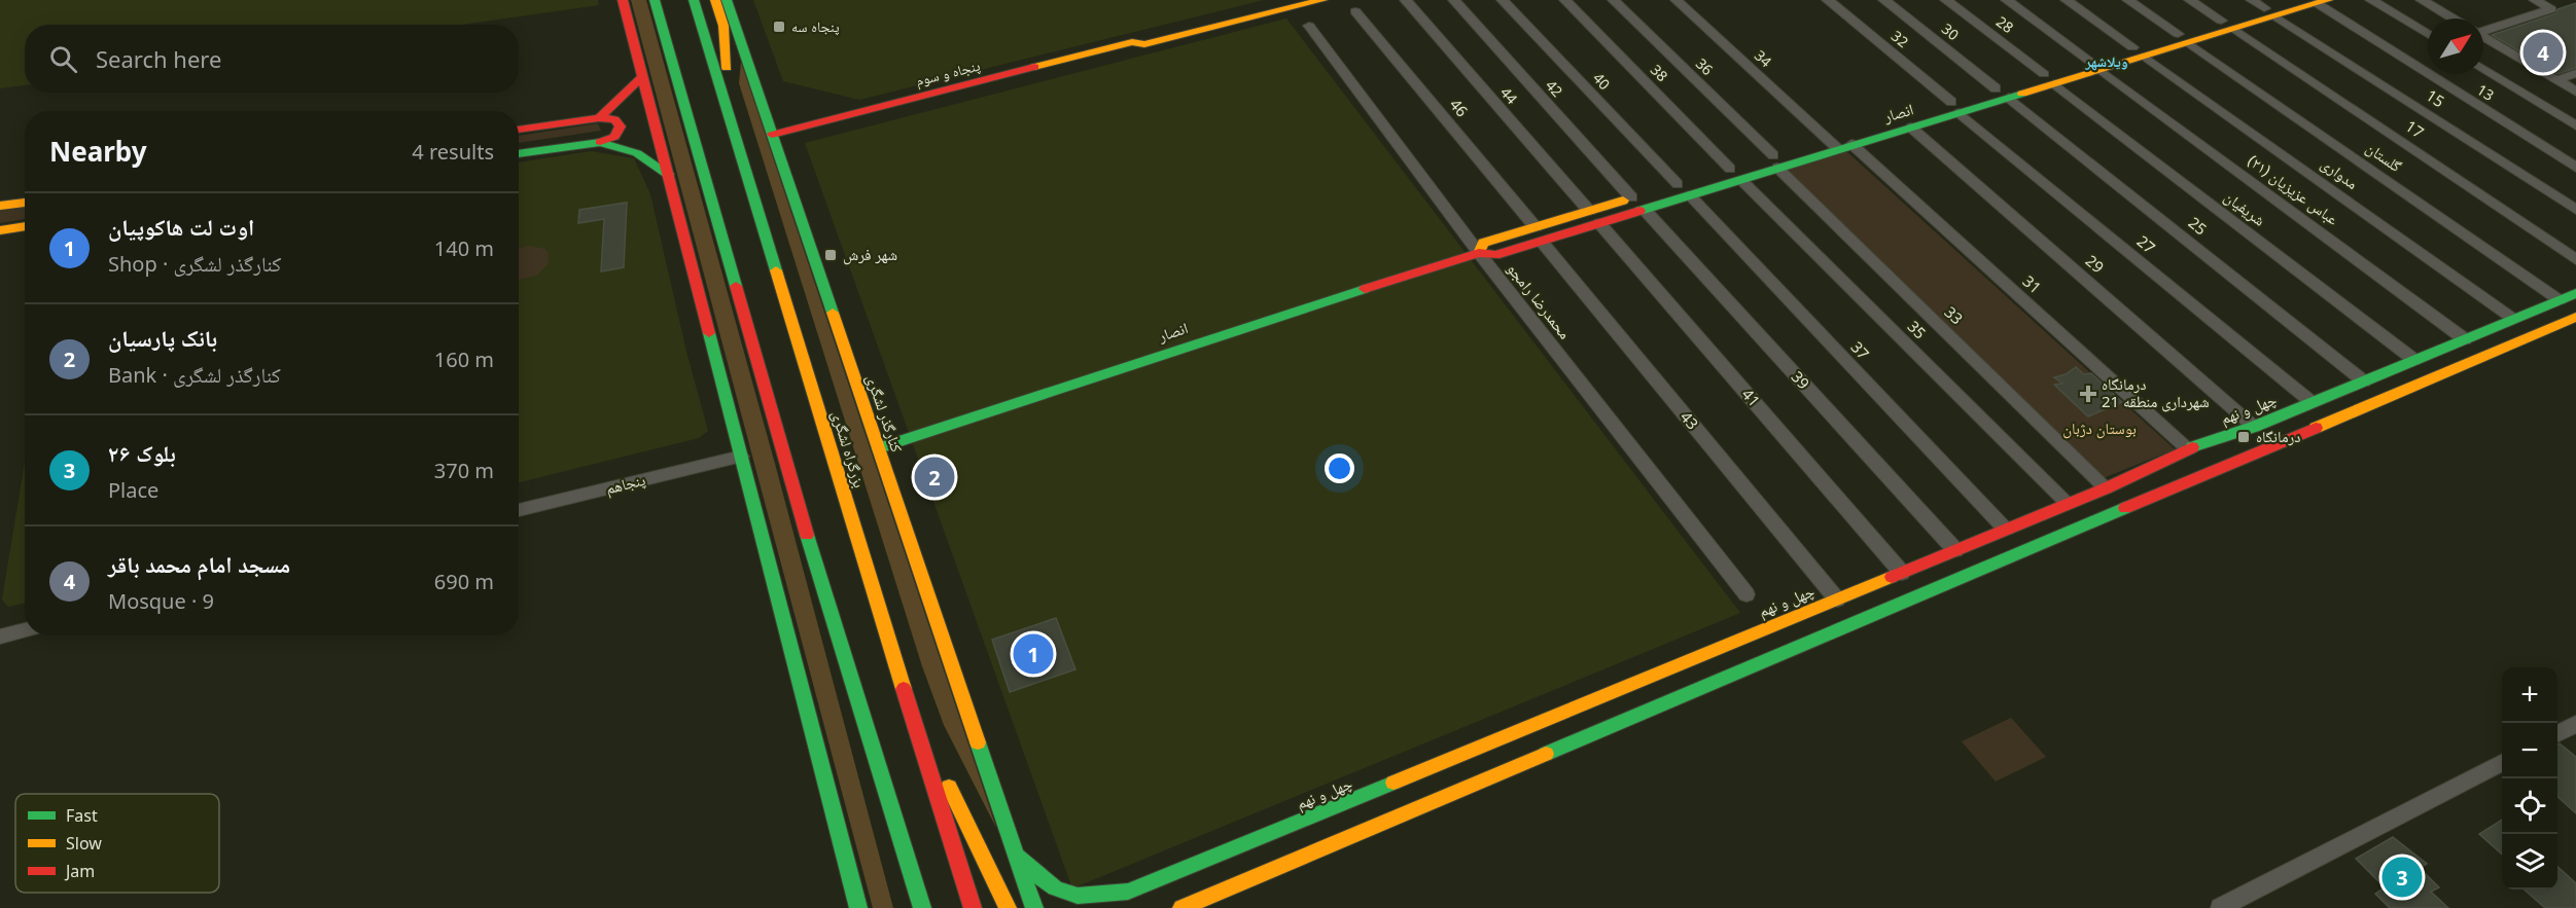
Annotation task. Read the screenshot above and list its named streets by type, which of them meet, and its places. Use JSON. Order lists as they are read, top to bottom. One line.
{"streets":{"main road":["پنجاه و سوم","انصار","چهل و نهم","کنارگذر لشگری","بزرگراه لشگری"],"street":["28","30","32","34","36","38","40","42","13","44","15","46","17","گلستان","مدواری","عباس عزیزیان (۲۱)","شریفیان","25","27","29","31","محمدرضا رامجو","33","35","37","39","41","43","پنجاهم"]},"crossings":[["28","انصار"],["28","شریفیان"],["30","انصار"],["32","انصار"],["32","27"],["34","انصار"],["34","31"],["36","انصار"],["36","33"],["پنجاه و سوم","کنارگذر لشگری"],["38","انصار"],["40","انصار"],["42","انصار"],["13","انصار"],["44","انصار"],["15","انصار"],["46","انصار"],["46","43"],["انصار","17"],["انصار","گلستان"],["انصار","مدواری"],["انصار","عباس عزیزیان (۲۱)"],["انصار","شریفیان"],["انصار","25"],["انصار","27"],["انصار","29"],["انصار","31"],["انصار","محمدرضا رامجو"],["انصار","33"],["انصار","35"],["انصار","37"],["انصار","39"],["انصار","41"],["انصار","کنارگذر لشگری"],["انصار","43"],["گلستان","چهل و نهم"],["مدواری","چهل و نهم"],["عباس عزیزیان (۲۱)","چهل و نهم"],["شریفیان","چهل و نهم"],["25","چهل و نهم"],["27","چهل و نهم"],["29","چهل و نهم"],["31","چهل و نهم"],["33","چهل و نهم"],["35","چهل و نهم"],["37","چهل و نهم"],["39","چهل و نهم"],["41","چهل و نهم"],["چهل و نهم","کنارگذر لشگری"],["چهل و نهم","43"]],"districts":["ویلاشهر"],"parks":["بوستان دژبان"],"places":{"transit":["پنجاه سه","شهر فرش","درمانگاه"],"health":["درمانگاه شهرداری منطقه 21"]},"legend":["Fast","Slow","Jam"],"north":"top right","page":{"search":"Search here","pins":["4","2","1","3"],"heading":["Nearby","4 results"],"list":[{"mark":"1","name":"اوت لت هاکوپیان","note":"Shop · کنارگذر لشگری","value":"140 m"},{"mark":"2","name":"بانک پارسیان","note":"Bank · کنارگذر لشگری","value":"160 m"},{"mark":"3","name":"بلوک ۲۶","note":"Place","value":"370 m"},{"mark":"4","name":"مسجد امام محمد باقر","note":"Mosque · 9","value":"690 m"}],"map_buttons":["+","−"]}}
